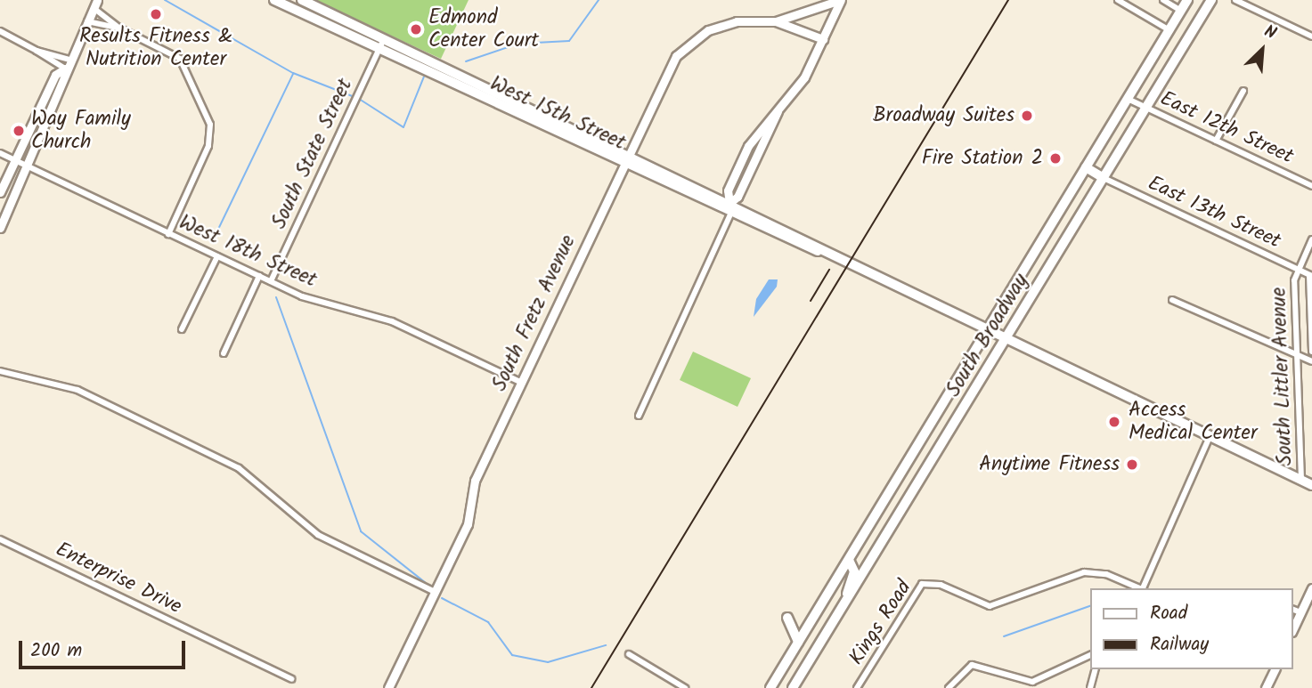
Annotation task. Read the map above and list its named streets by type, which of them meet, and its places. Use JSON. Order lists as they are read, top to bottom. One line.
{"streets":{"main road":["West 15th Street","South Broadway"],"street":["East 12th Street","South State Street","East 13th Street","West 18th Street","South Fretz Avenue","South Littler Avenue","Enterprise Drive","Kings Road"]},"crossings":[["West 15th Street","South State Street"],["West 15th Street","South Fretz Avenue"],["West 15th Street","South Broadway"],["West 15th Street","South Littler Avenue"],["East 12th Street","South Broadway"],["South State Street","West 18th Street"],["East 13th Street","South Broadway"],["East 13th Street","South Littler Avenue"],["West 18th Street","South Fretz Avenue"]],"places":["Results Fitness & Nutrition Center","Edmond Center Court","Broadway Suites","Way Family Church","Fire Station 2","Access Medical Center","Anytime Fitness"],"legend":["Road","Railway"],"scale_bar":"200 m","north":"top right"}
